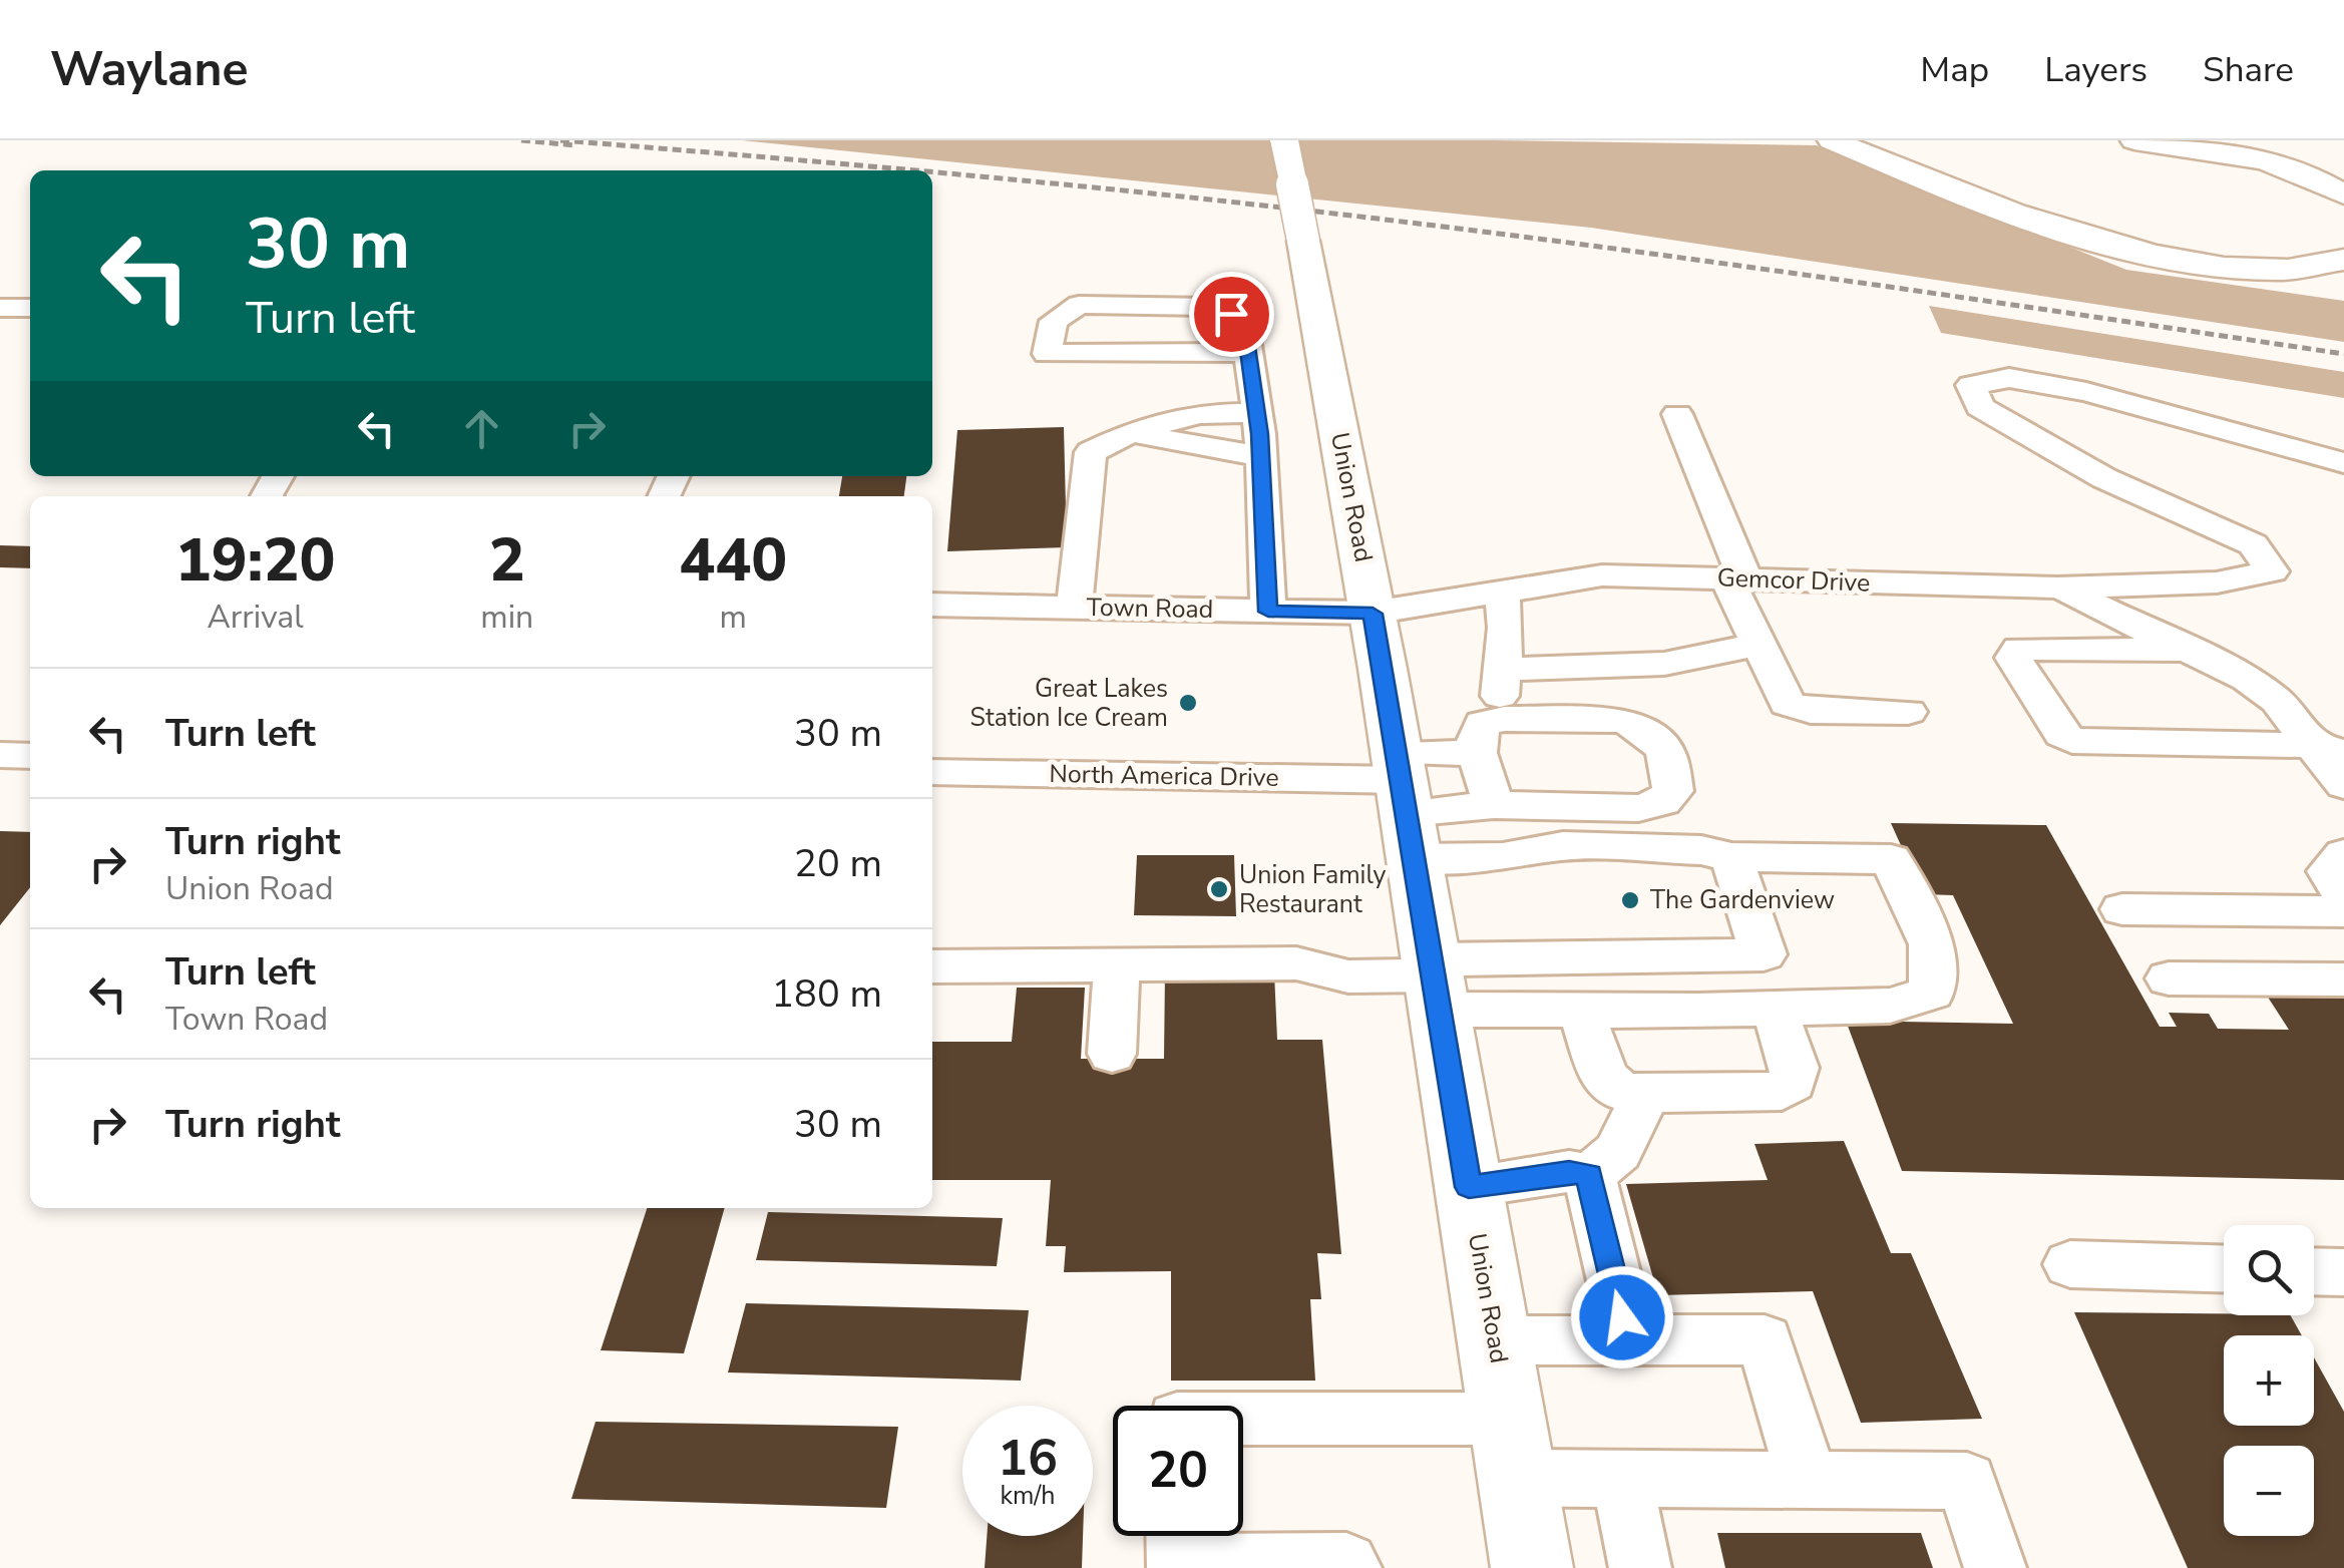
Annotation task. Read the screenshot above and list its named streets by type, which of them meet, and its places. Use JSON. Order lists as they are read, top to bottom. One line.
{"streets":{"main road":["Union Road"],"street":["Gemcor Drive","Town Road","North America Drive"]},"crossings":[["Union Road","Gemcor Drive"],["Union Road","Town Road"],["Union Road","North America Drive"],["Gemcor Drive","Town Road"]],"places":["Great Lakes Station Ice Cream","Union Family Restaurant","The Gardenview"],"page":{"header":"Waylane","nav":["Map","Layers","Share"],"turn":["30 m","Turn left"],"eta":["19:20","Arrival","2","min","440","m"],"list":[{"name":"Turn left","value":"30 m"},{"name":"Turn right","note":"Union Road","value":"20 m"},{"name":"Turn left","note":"Town Road","value":"180 m"},{"name":"Turn right","value":"30 m"}],"map_buttons":["+","−"],"speed":"16 km/h","limit":"20"}}
